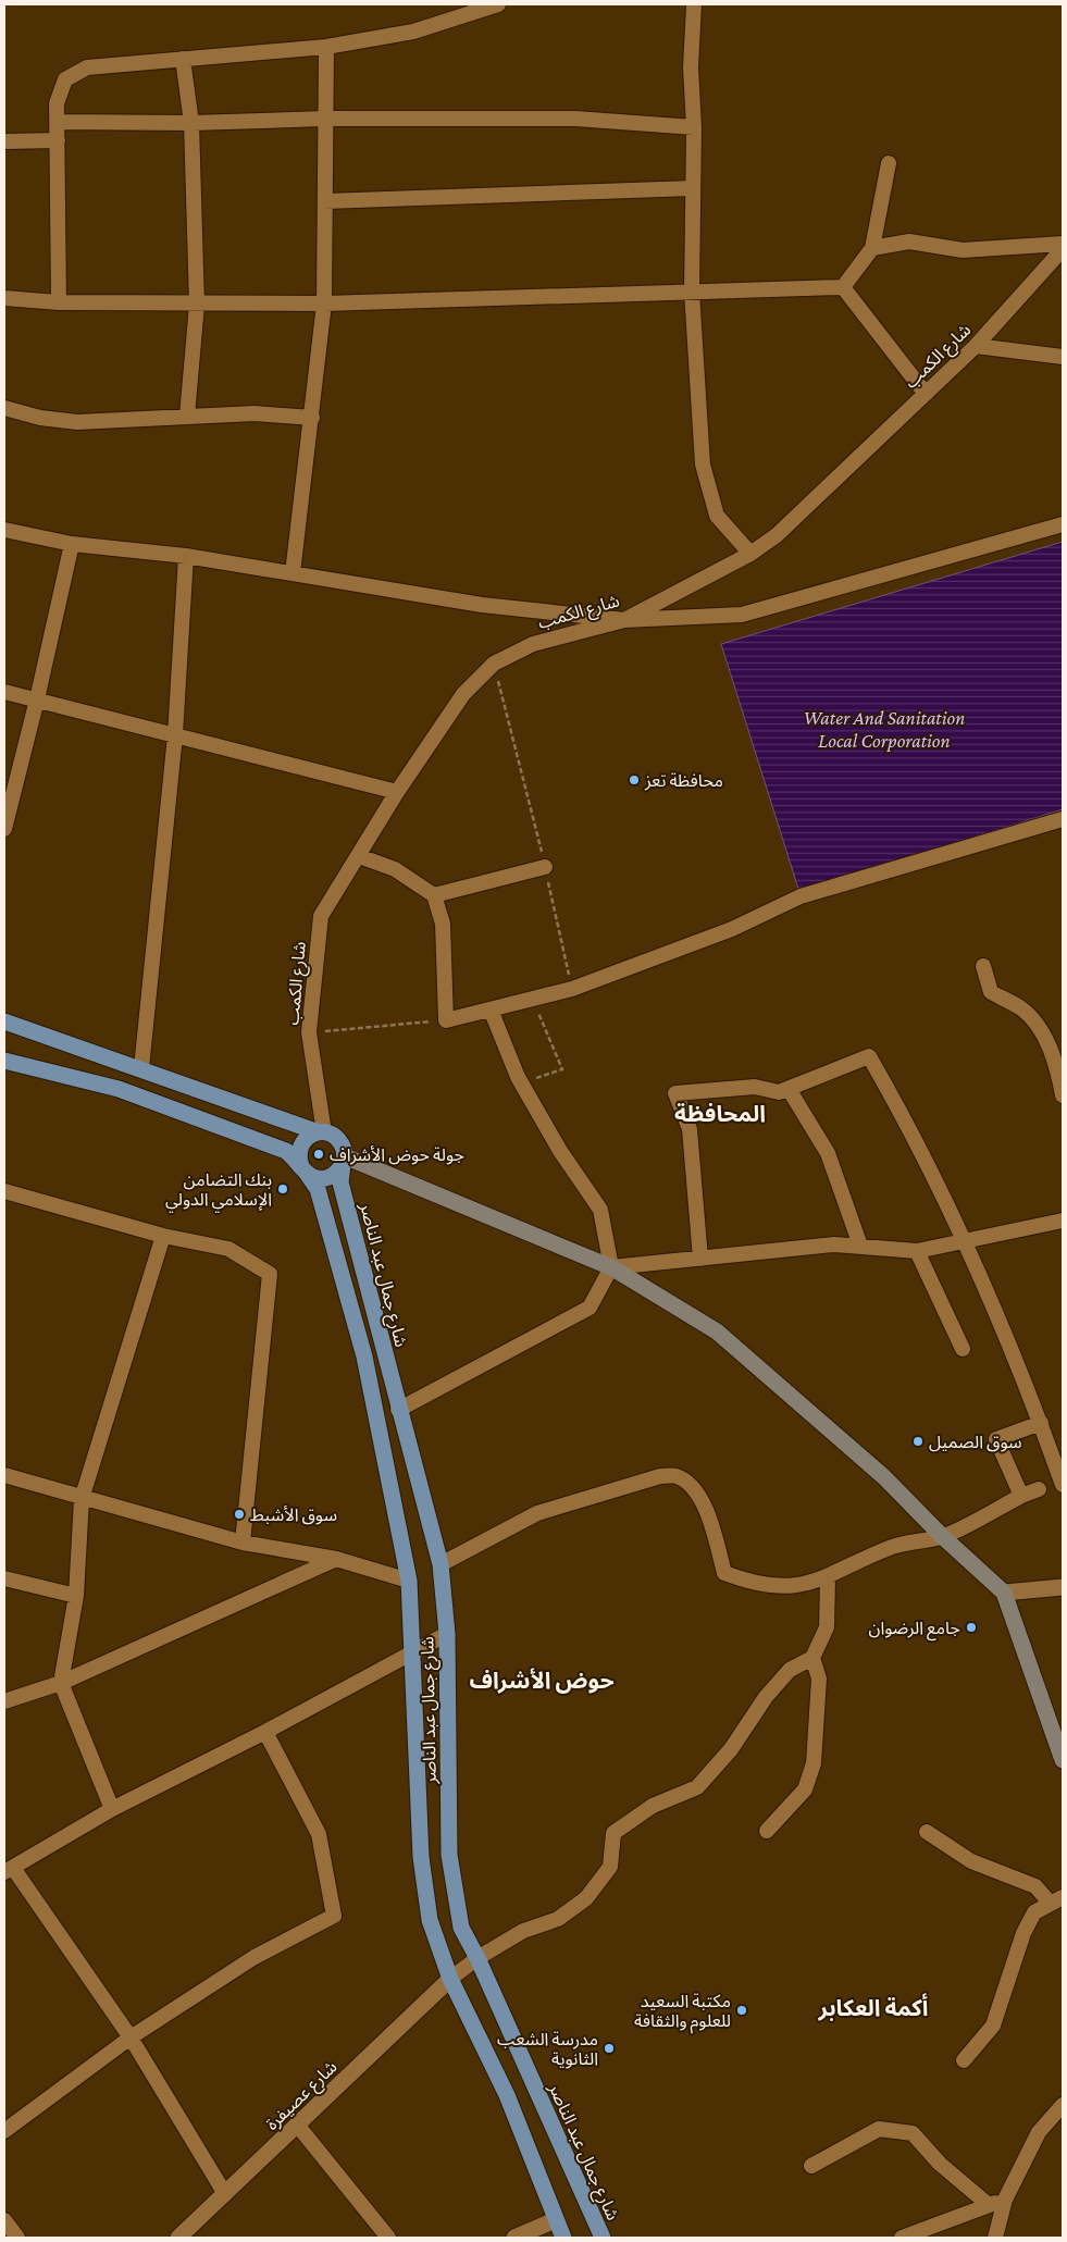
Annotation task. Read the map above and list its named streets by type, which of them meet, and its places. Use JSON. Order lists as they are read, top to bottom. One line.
{"streets":{"main road":["شارع جمال عبد الناصر"],"street":["شارع الكمب","شارع عصيفرة"]},"crossings":[["شارع الكمب","شارع جمال عبد الناصر"],["شارع جمال عبد الناصر","شارع عصيفرة"]],"districts":["المحافظة","حوض الأشراف","أكمة العكابر"],"water":["Water And Sanitation Local Corporation"],"places":["محافظة تعز","جولة حوض الأشراف","بنك التضامن الإسلامي الدولي","سوق الصميل","سوق الأشبط","جامع الرضوان","مكتبة السعيد للعلوم والثقافة","مدرسة الشعب الثانوية"]}
